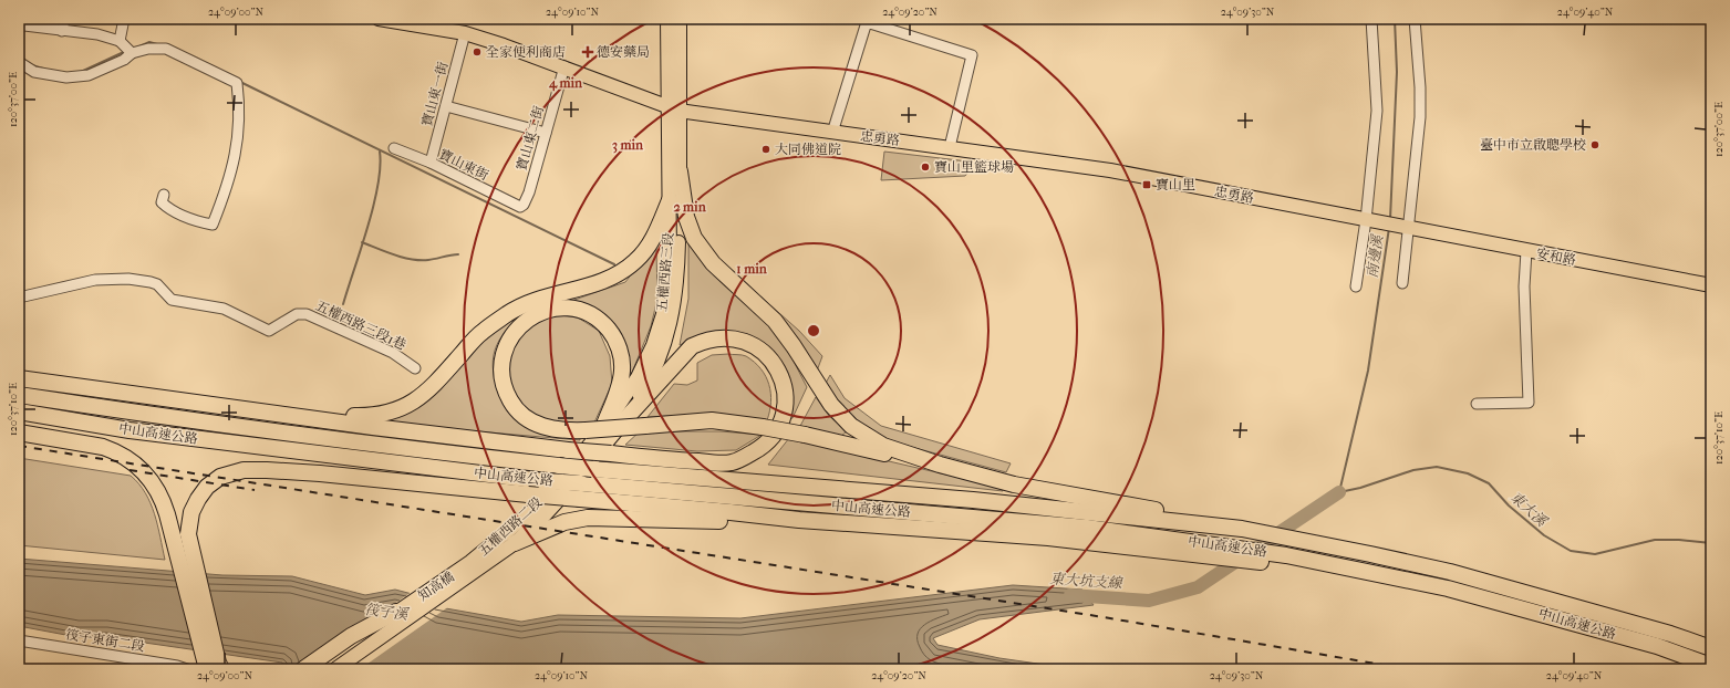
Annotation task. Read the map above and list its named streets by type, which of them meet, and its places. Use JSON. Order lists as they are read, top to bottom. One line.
{"streets":{"highway":["中山高速公路"],"main road":["忠勇路","安和路","五權西路三段","五權西路二段","知高橋"],"street":["寶山東一街","寶山東二街","寶山東街","五權西路三段1巷","筏子東街二段"]},"crossings":[["寶山東一街","忠勇路"],["寶山東一街","寶山東街"],["寶山東二街","忠勇路"],["寶山東二街","寶山東街"],["忠勇路","安和路"],["忠勇路","五權西路三段"],["五權西路三段","五權西路二段"],["五權西路二段","知高橋"]],"water":["南邊溪","東大溪","東大坑支線","筏子溪"],"places":{"other":["全家便利商店","臺中市立啟聰學校","大同佛道院","寶山里籃球場"],"health":["德安藥局"],"transit":["寶山里"]},"coordinates":["24°09'00\"N","24°09'10\"N","24°09'20\"N","24°09'30\"N","24°09'40\"N","120°37'00\"E","120°37'10\"E"],"rings":["4 min","3 min","2 min","1 min"]}
